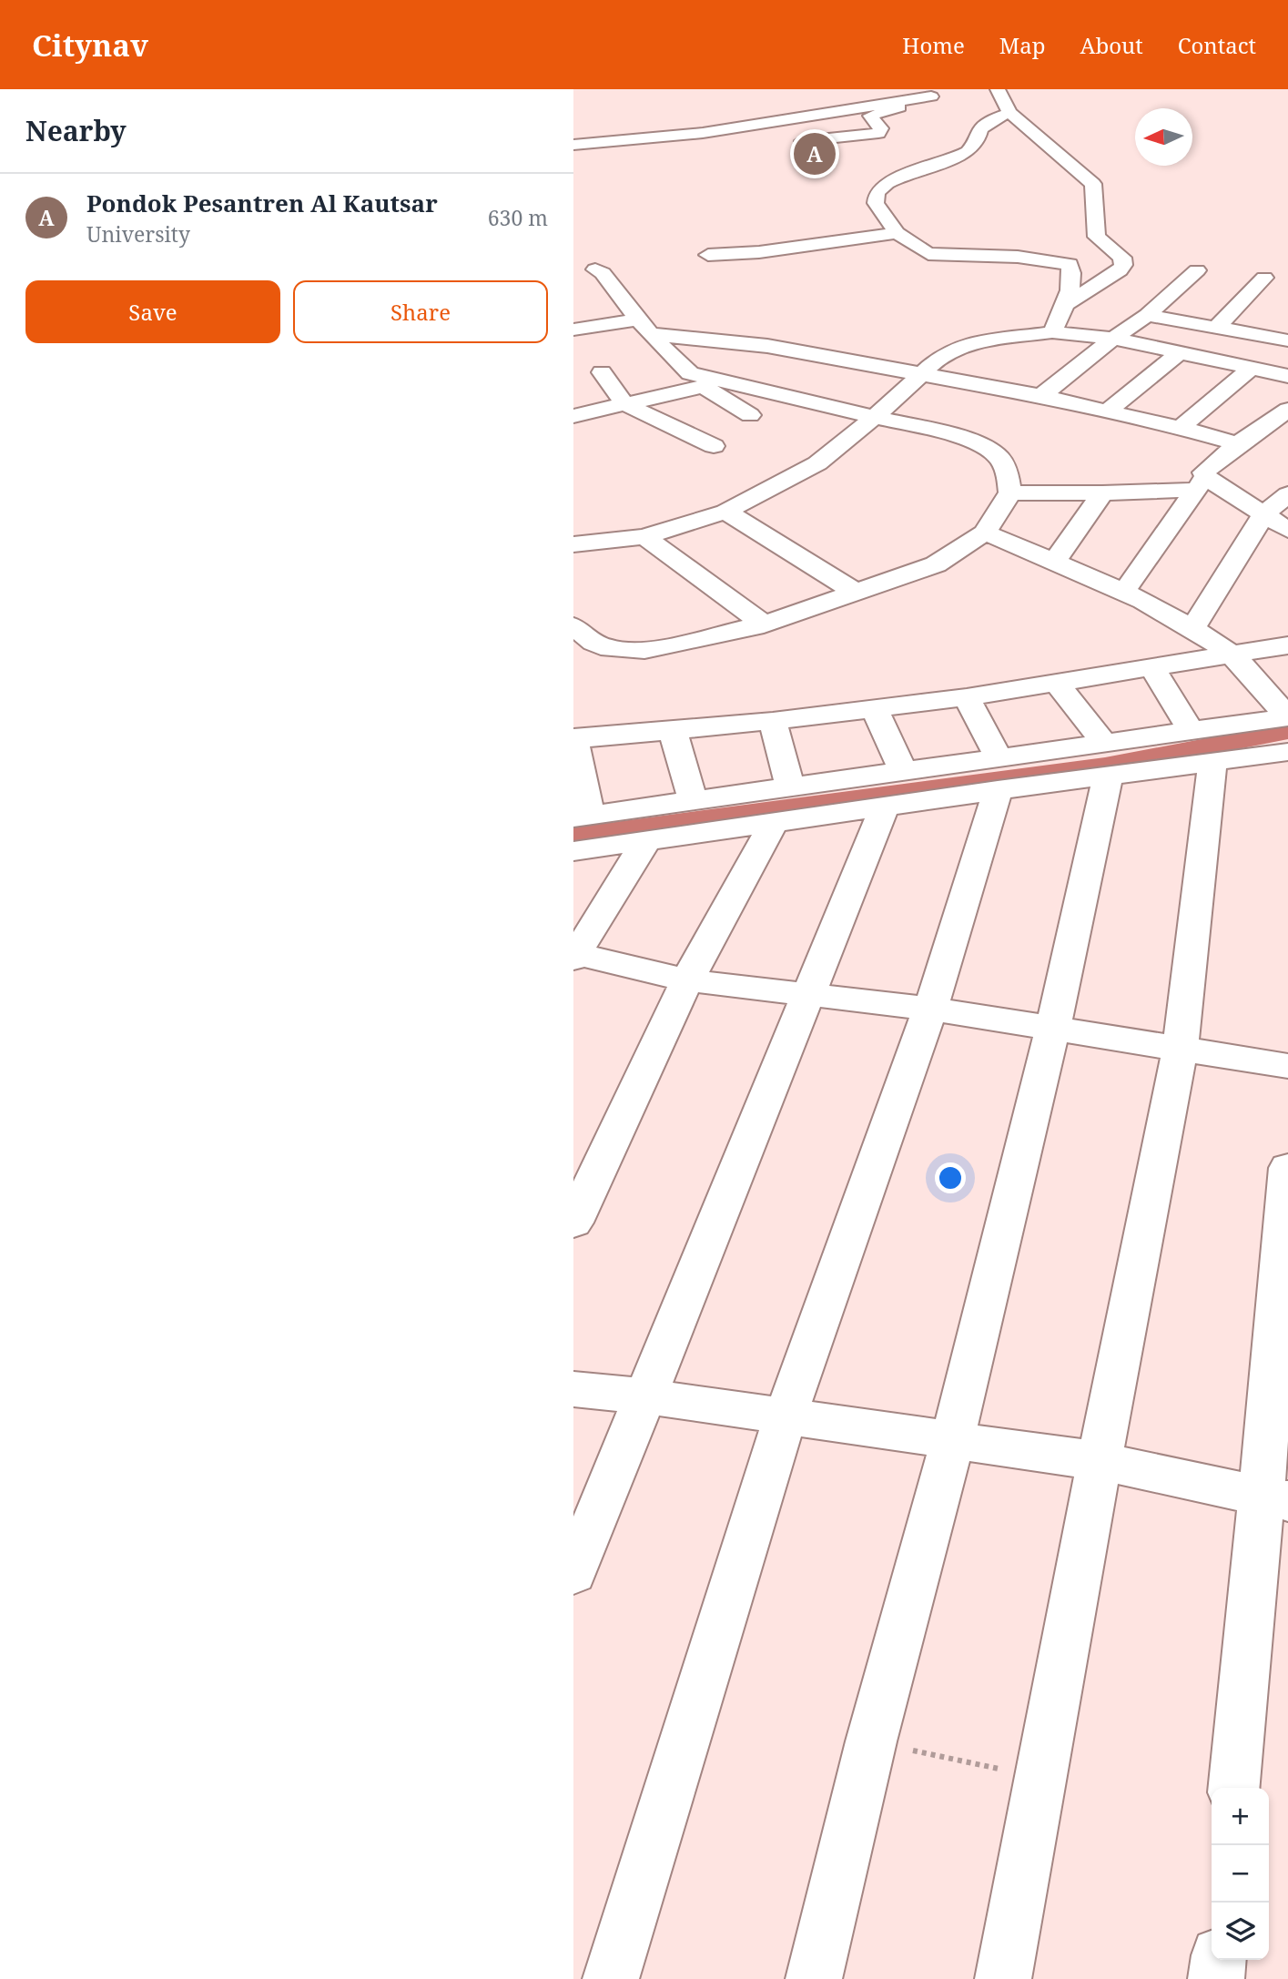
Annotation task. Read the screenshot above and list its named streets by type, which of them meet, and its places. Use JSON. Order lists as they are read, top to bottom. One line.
{"north":"left","page":{"header":"Citynav","nav":["Home","Map","About","Contact"],"heading":"Nearby","pins":"A","list":[{"mark":"A","name":"Pondok Pesantren Al Kautsar","note":"University","value":"630 m"}],"buttons":["Save","Share"],"map_buttons":["+","−"]}}
